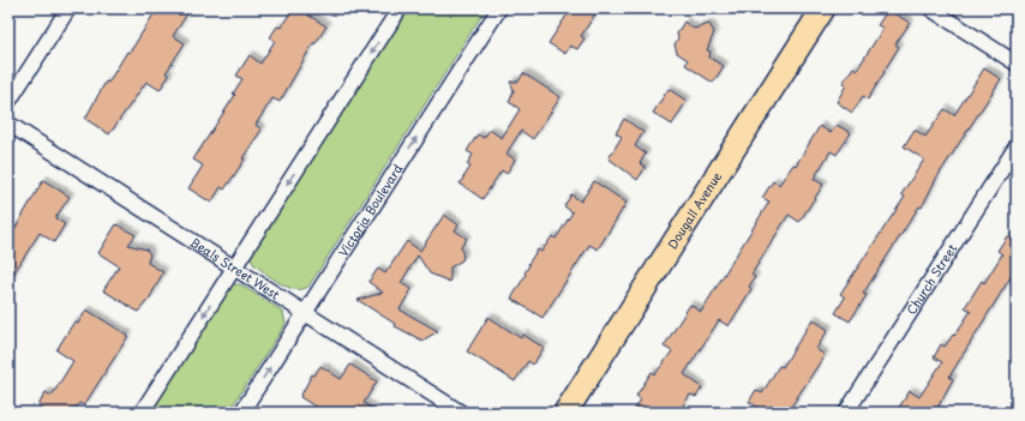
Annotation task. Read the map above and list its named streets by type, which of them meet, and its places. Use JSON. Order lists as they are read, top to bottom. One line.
{"streets":{"main road":["Dougall Avenue"],"street":["Victoria Boulevard","Beals Street West","Church Street"]},"crossings":[["Victoria Boulevard","Beals Street West"]]}
